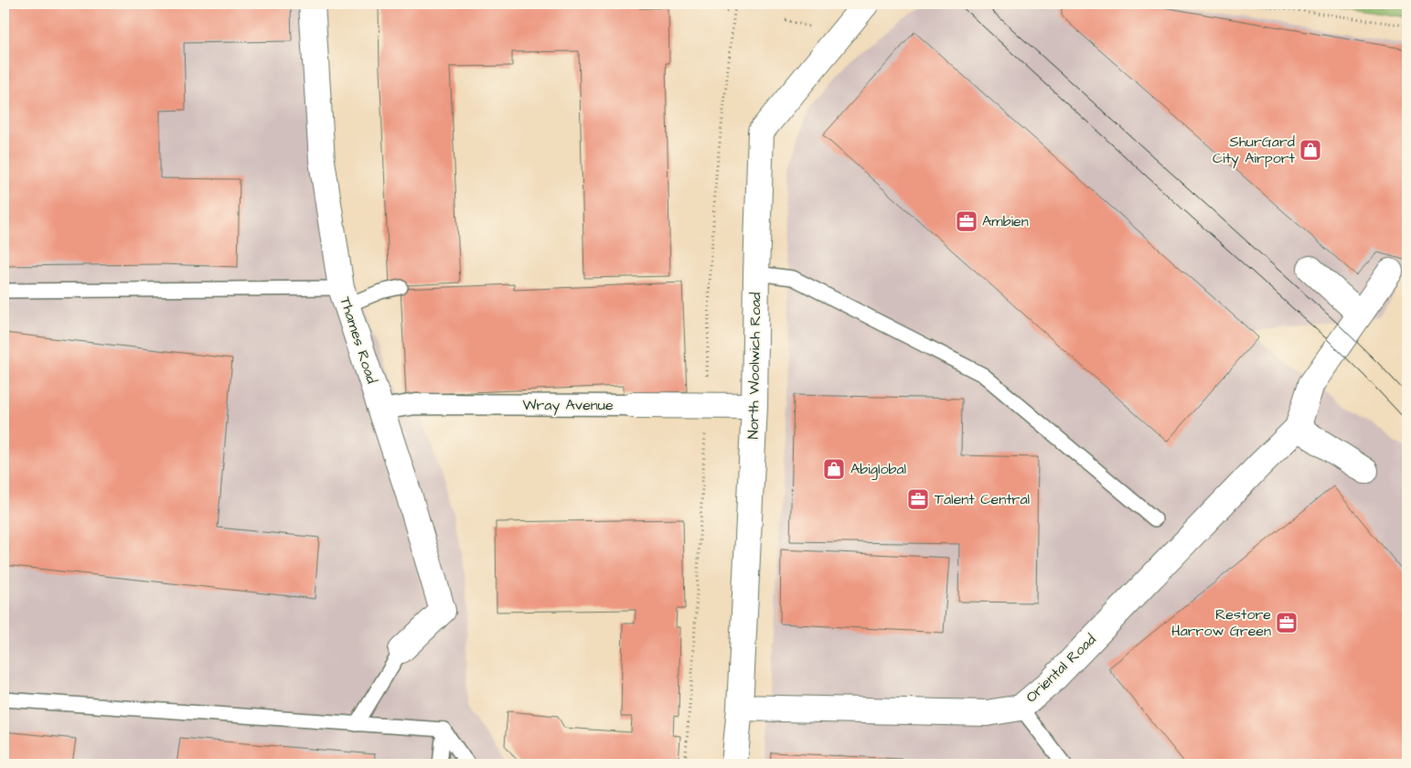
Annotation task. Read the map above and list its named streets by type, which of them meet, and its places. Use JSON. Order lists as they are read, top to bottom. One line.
{"streets":{"street":["Thames Road","North Woolwich Road","Wray Avenue","Oriental Road"]},"crossings":[["Thames Road","Wray Avenue"],["North Woolwich Road","Wray Avenue"],["North Woolwich Road","Oriental Road"]],"places":{"shop":["ShurGard City Airport","Abiglobal"],"office":["Ambien","Talent Central","Restore Harrow Green"]}}
